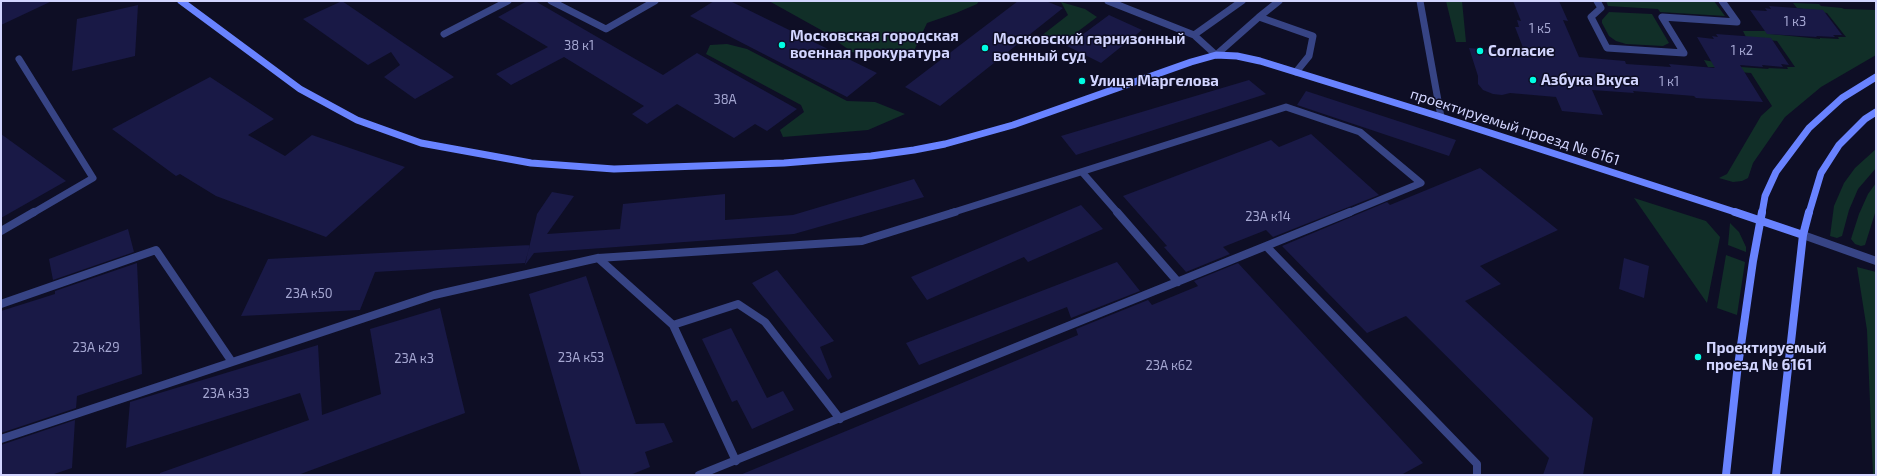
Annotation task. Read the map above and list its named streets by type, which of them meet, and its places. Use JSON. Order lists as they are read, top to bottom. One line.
{"streets":{"street":["проектируемый проезд № 6161"]},"places":["Московская городская военная прокуратура","Московский гарнизонный военный суд","Согласие","Азбука Вкуса","Улица Маргелова","Проектируемый проезд № 6161"],"house_numbers":["1 к3","1 к5","38 к1","1 к2","1 к1","38А","23А к14","23А к50","23А к29","23А к53","23А к3","23А к62","23А к33"]}
